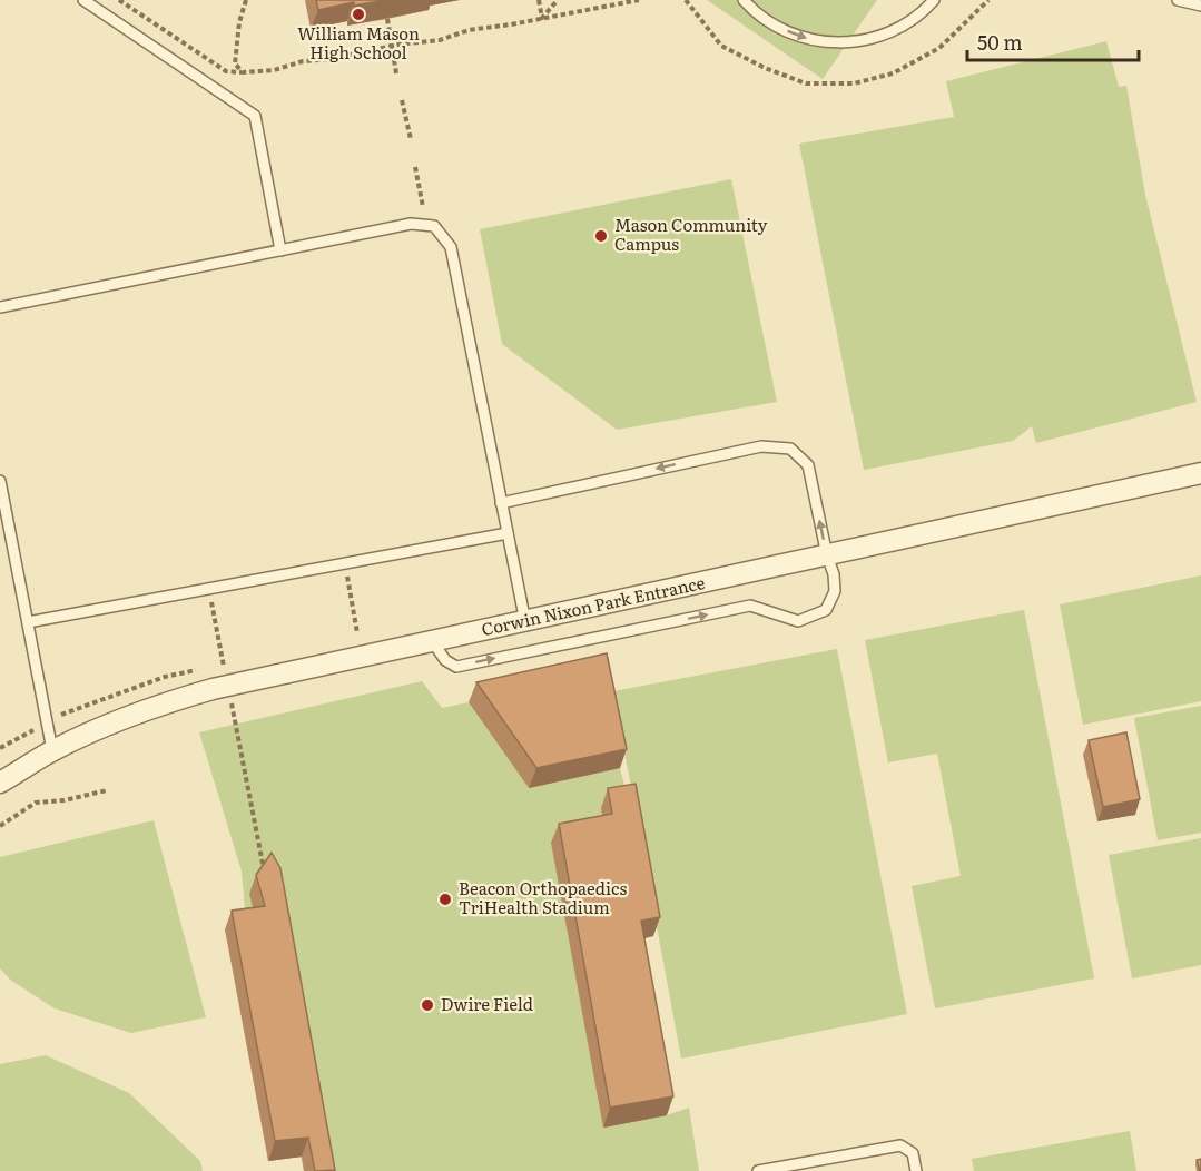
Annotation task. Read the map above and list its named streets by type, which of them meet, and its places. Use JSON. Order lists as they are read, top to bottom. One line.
{"streets":{"street":["Corwin Nixon Park Entrance"]},"places":["William Mason High School","Mason Community Campus","Beacon Orthopaedics TriHealth Stadium","Dwire Field"],"scale_bar":"50 m"}
